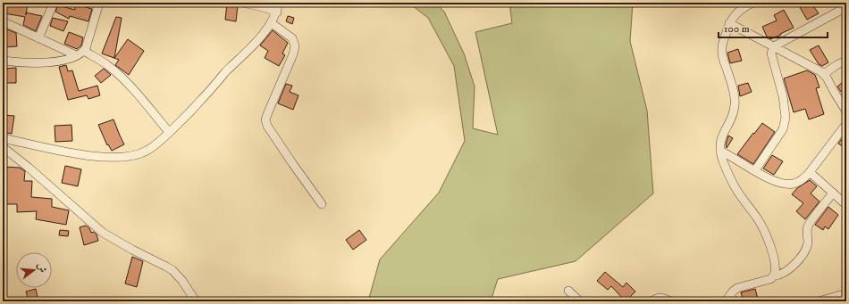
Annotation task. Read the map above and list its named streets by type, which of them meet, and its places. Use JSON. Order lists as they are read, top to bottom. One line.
{"scale_bar":"100 m","north":"right"}
